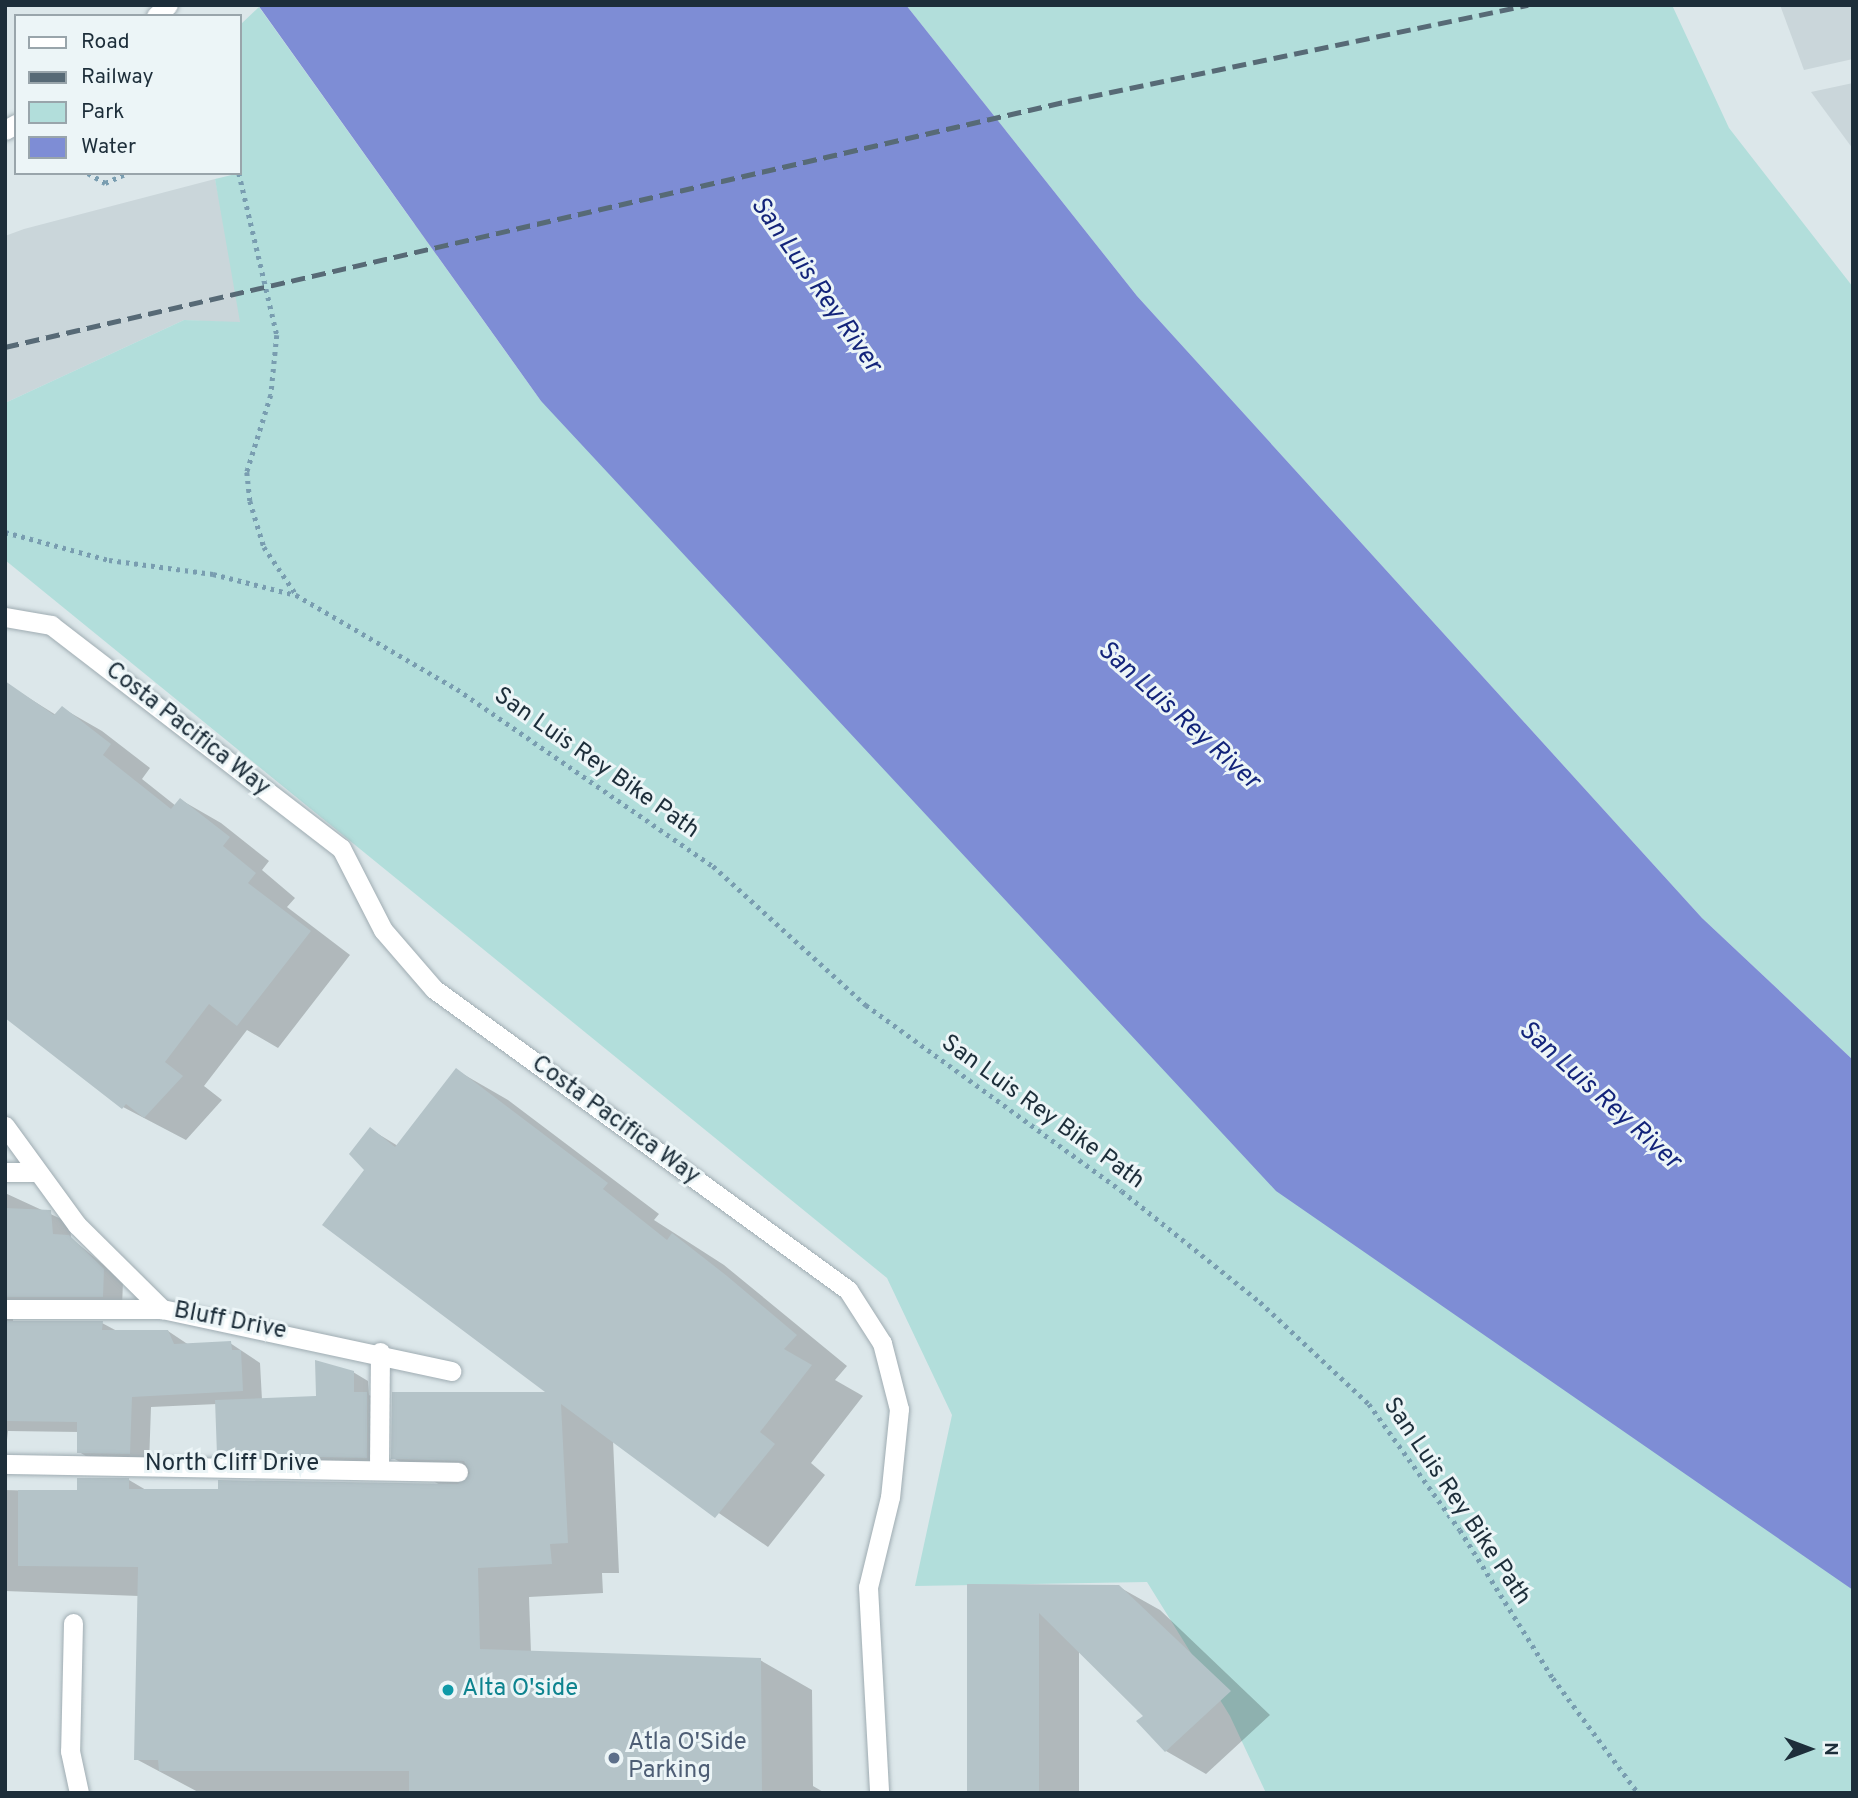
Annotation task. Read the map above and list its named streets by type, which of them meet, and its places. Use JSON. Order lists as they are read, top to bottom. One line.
{"streets":{"street":["Costa Pacifica Way","Bluff Drive","North Cliff Drive"],"path":["San Luis Rey Bike Path"]},"water":["San Luis Rey River"],"places":["Alta O'side","Atla O'Side Parking"],"legend":["Road","Railway","Park","Water"],"north":"right"}
